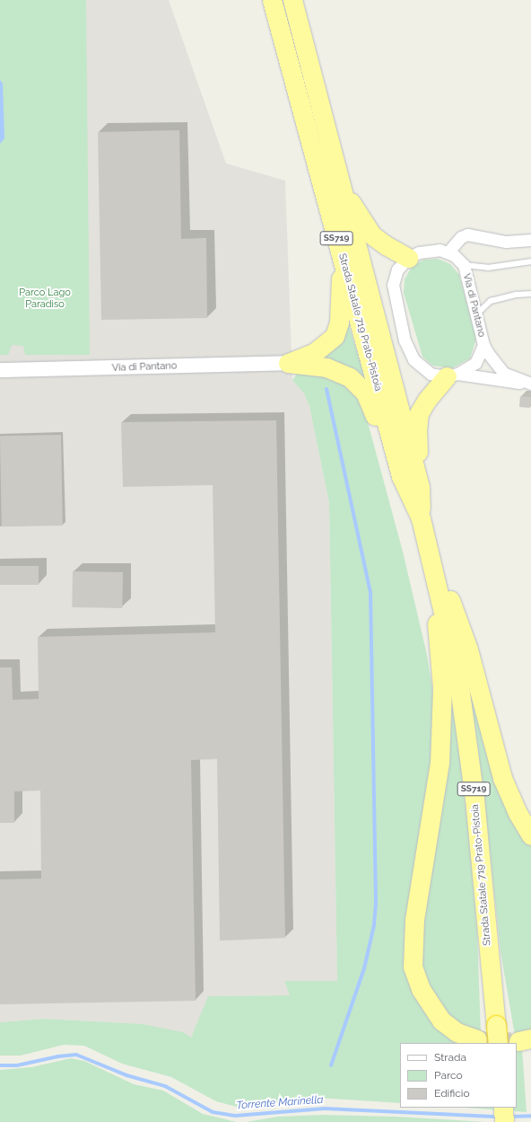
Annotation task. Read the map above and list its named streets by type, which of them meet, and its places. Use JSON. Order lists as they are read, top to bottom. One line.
{"streets":{"highway":["SS719","Strada Statale 719 Prato-Pistoia"],"street":["Via di Pantano"]},"water":["Torrente Marinella"],"parks":["Parco Lago Paradiso"],"legend":["Strada","Parco","Edificio"]}
